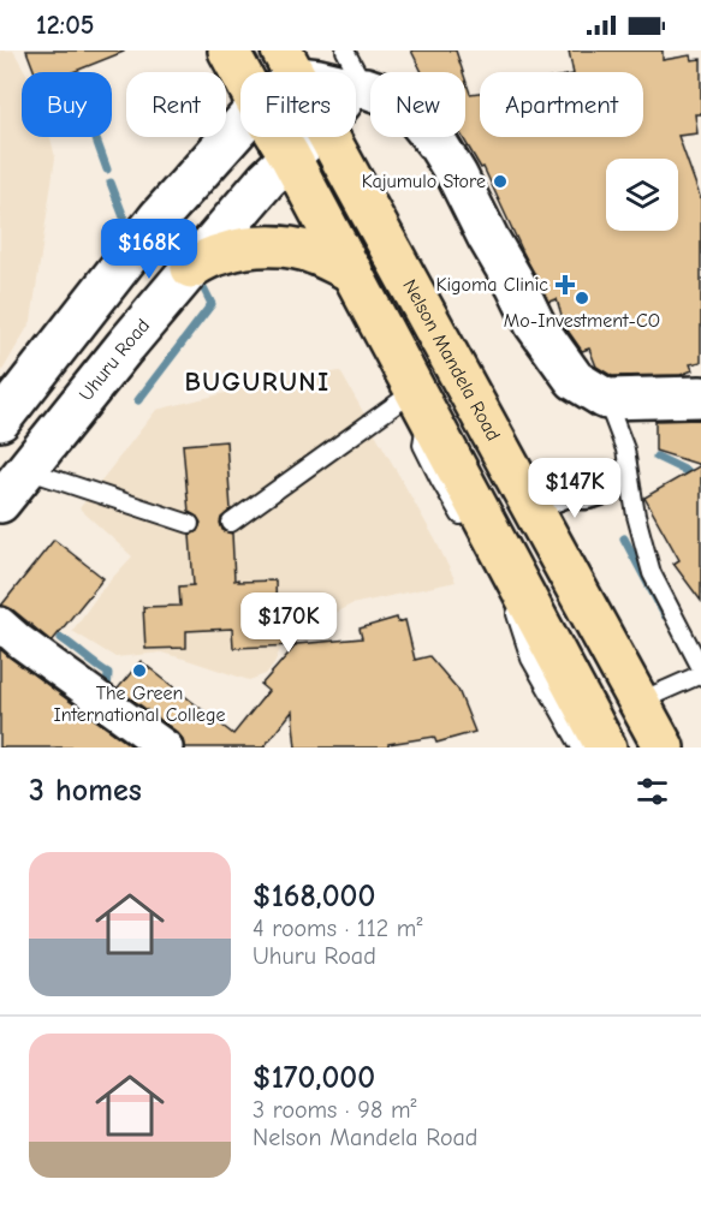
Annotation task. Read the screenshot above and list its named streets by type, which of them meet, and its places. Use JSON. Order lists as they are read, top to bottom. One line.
{"streets":{"main road":["Uhuru Road","Nelson Mandela Road"]},"districts":["BUGURUNI"],"places":{"other":["Kajumulo Store","Mo-Investment-CO","The Green International College"],"health":["Kigoma Clinic"]},"page":{"status":"12:05","chip":["Buy","Rent","Filters","New","Apartment"],"price":["$168K","$147K","$170K"],"heading":"3 homes","list":[{"name":"$168,000","note":"4 rooms · 112 m² · Uhuru Road"},{"name":"$170,000","note":"3 rooms · 98 m² · Nelson Mandela Road"}]}}
